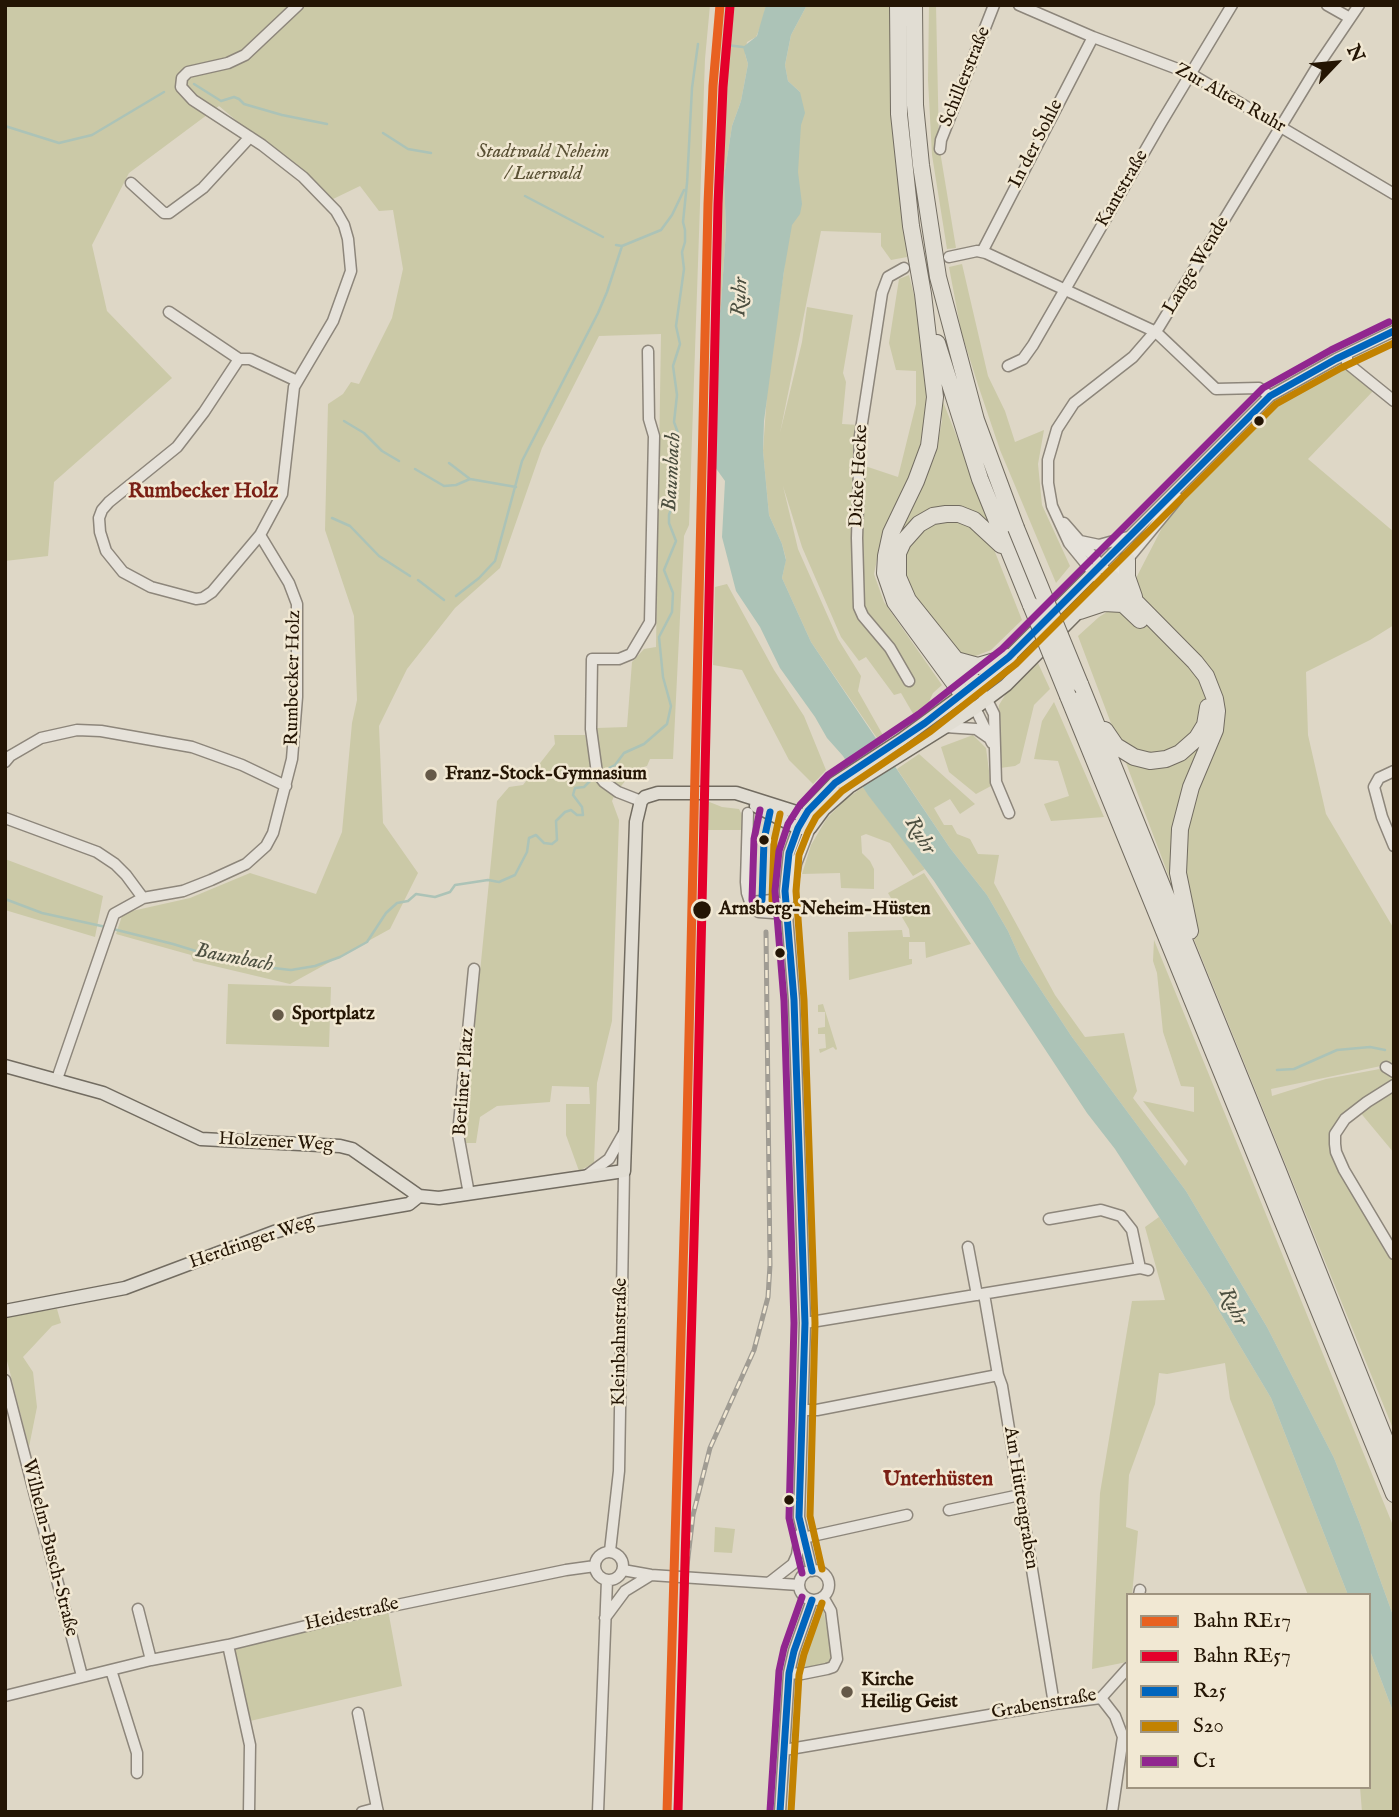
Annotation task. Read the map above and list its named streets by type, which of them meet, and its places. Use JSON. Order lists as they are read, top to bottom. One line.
{"streets":{"main road":["Holzener Weg","Herdringer Weg","Kleinbahnstraße"],"street":["Schillerstraße","Zur Alten Ruhr","In der Sohle","Kantstraße","Lange Wende","Dicke Hecke","Rumbecker Holz","Berliner Platz","Am Hüttengraben","Wilhelm-Busch-Straße","Heidestraße","Grabenstraße"]},"crossings":[["Zur Alten Ruhr","In der Sohle"],["Zur Alten Ruhr","Kantstraße"],["Zur Alten Ruhr","Lange Wende"],["Rumbecker Holz","Holzener Weg"],["Berliner Platz","Herdringer Weg"],["Holzener Weg","Herdringer Weg"],["Herdringer Weg","Kleinbahnstraße"],["Kleinbahnstraße","Heidestraße"],["Am Hüttengraben","Grabenstraße"],["Wilhelm-Busch-Straße","Heidestraße"]],"districts":["Rumbecker Holz","Unterhüsten"],"water":["Ruhr","Baumbach"],"parks":["Stadtwald Neheim / Luerwald"],"places":["Franz-Stock-Gymnasium","Arnsberg-Neheim-Hüsten","Sportplatz","Kirche Heilig Geist"],"lines":["rail line RE17","rail line RE57","transit line C1","transit line R25","transit line S20"],"legend":["Bahn RE17","Bahn RE57","R25","S20","C1"],"north":"top right"}
